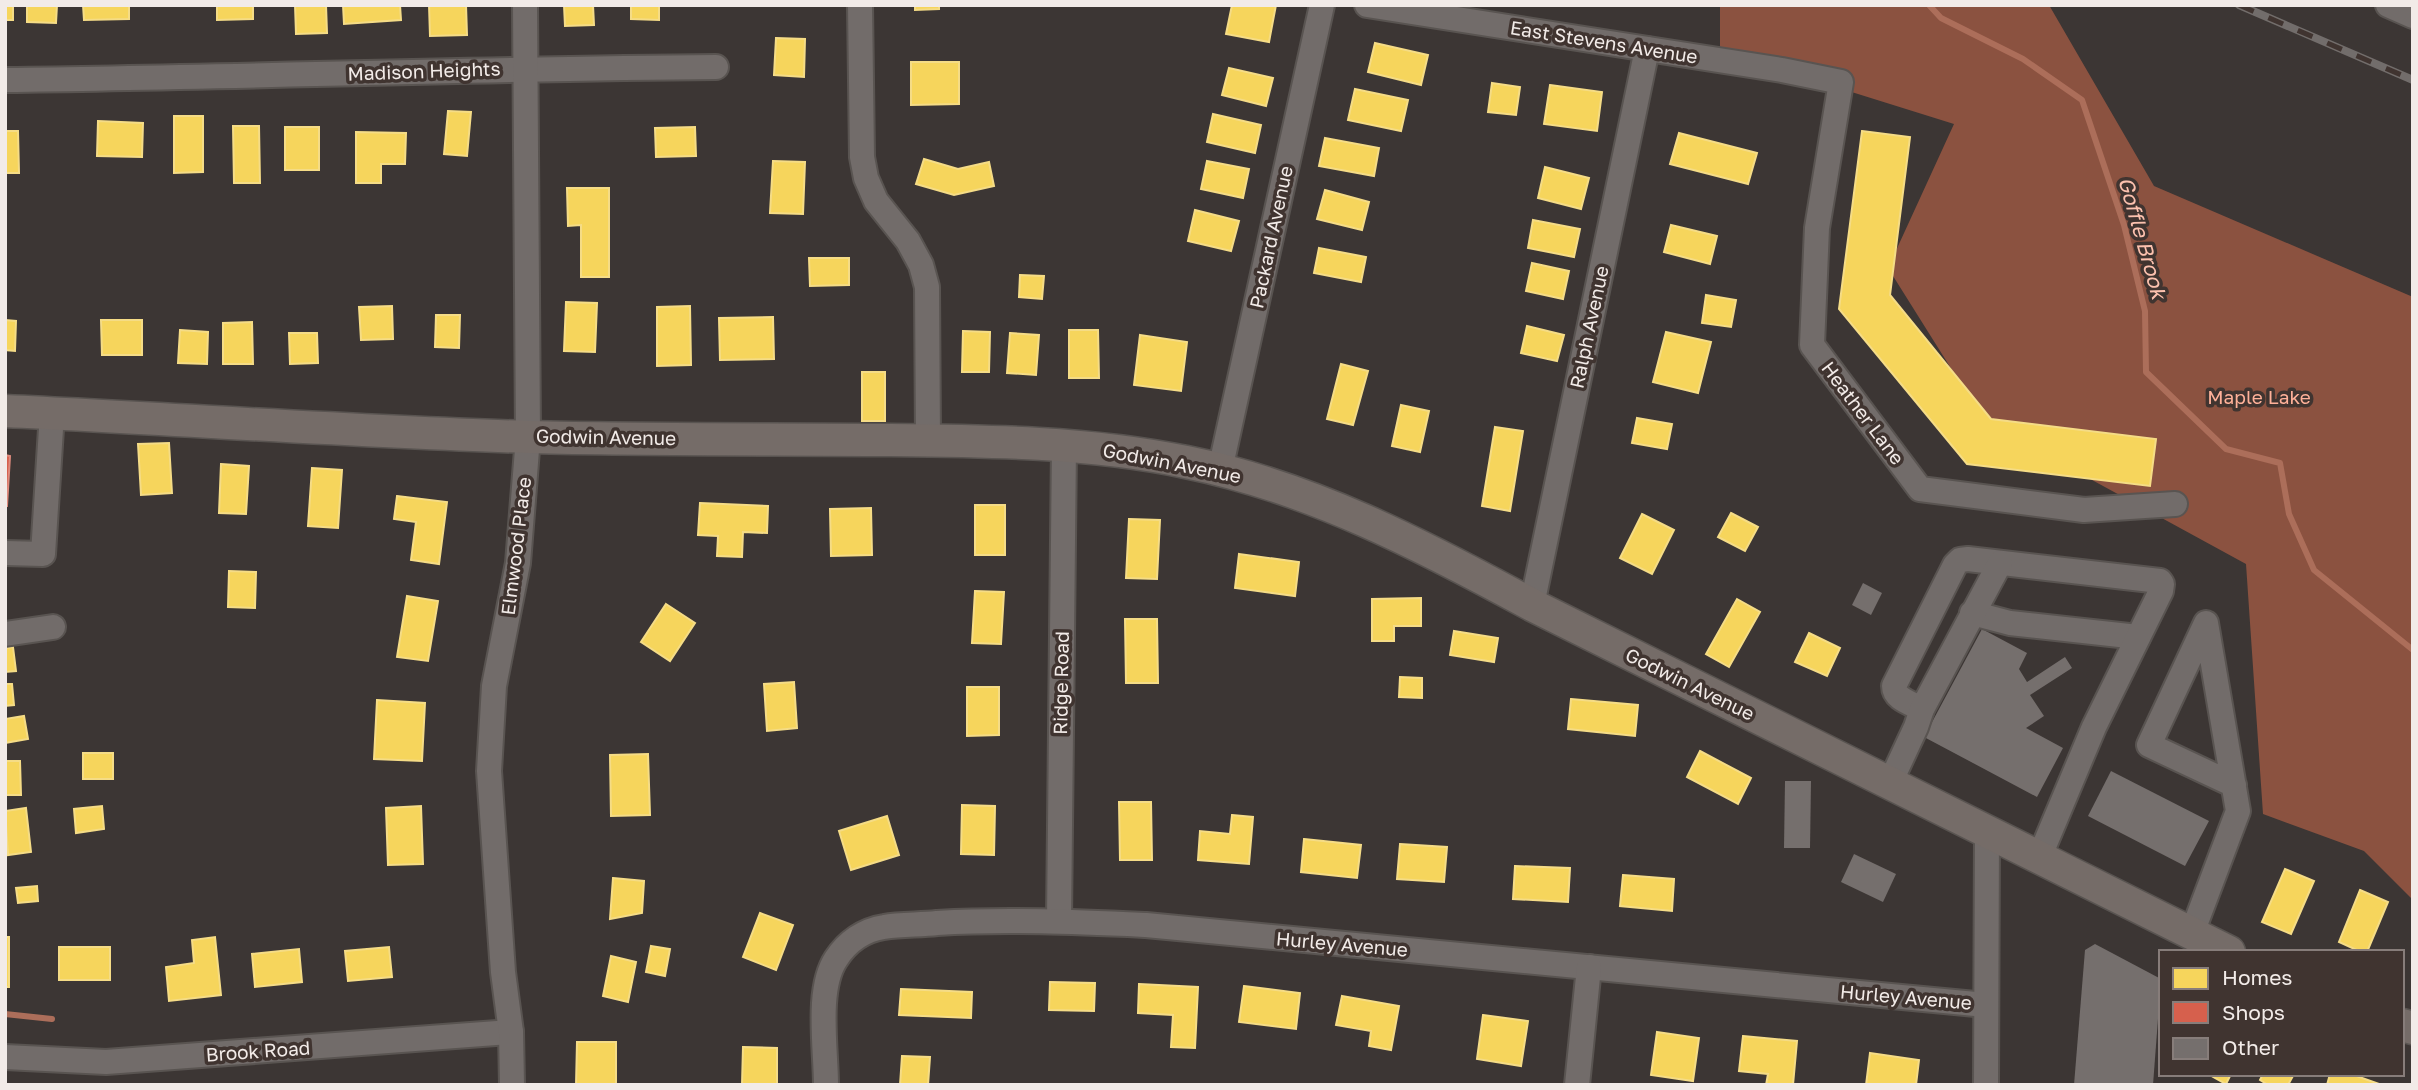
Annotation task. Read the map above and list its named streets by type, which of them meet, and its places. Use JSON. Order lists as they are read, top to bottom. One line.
{"streets":{"main road":["Godwin Avenue"],"street":["East Stevens Avenue","Madison Heights","Packard Avenue","Ralph Avenue","Heather Lane","Elmwood Place","Ridge Road","Hurley Avenue","Brook Road"]},"crossings":[["East Stevens Avenue","Ralph Avenue"],["East Stevens Avenue","Heather Lane"],["Madison Heights","Elmwood Place"],["Packard Avenue","Godwin Avenue"],["Ralph Avenue","Godwin Avenue"],["Godwin Avenue","Elmwood Place"],["Godwin Avenue","Ridge Road"],["Elmwood Place","Brook Road"],["Ridge Road","Hurley Avenue"]],"water":["Goffle Brook"],"parks":["Maple Lake"],"legend":["Homes","Shops","Other"]}
